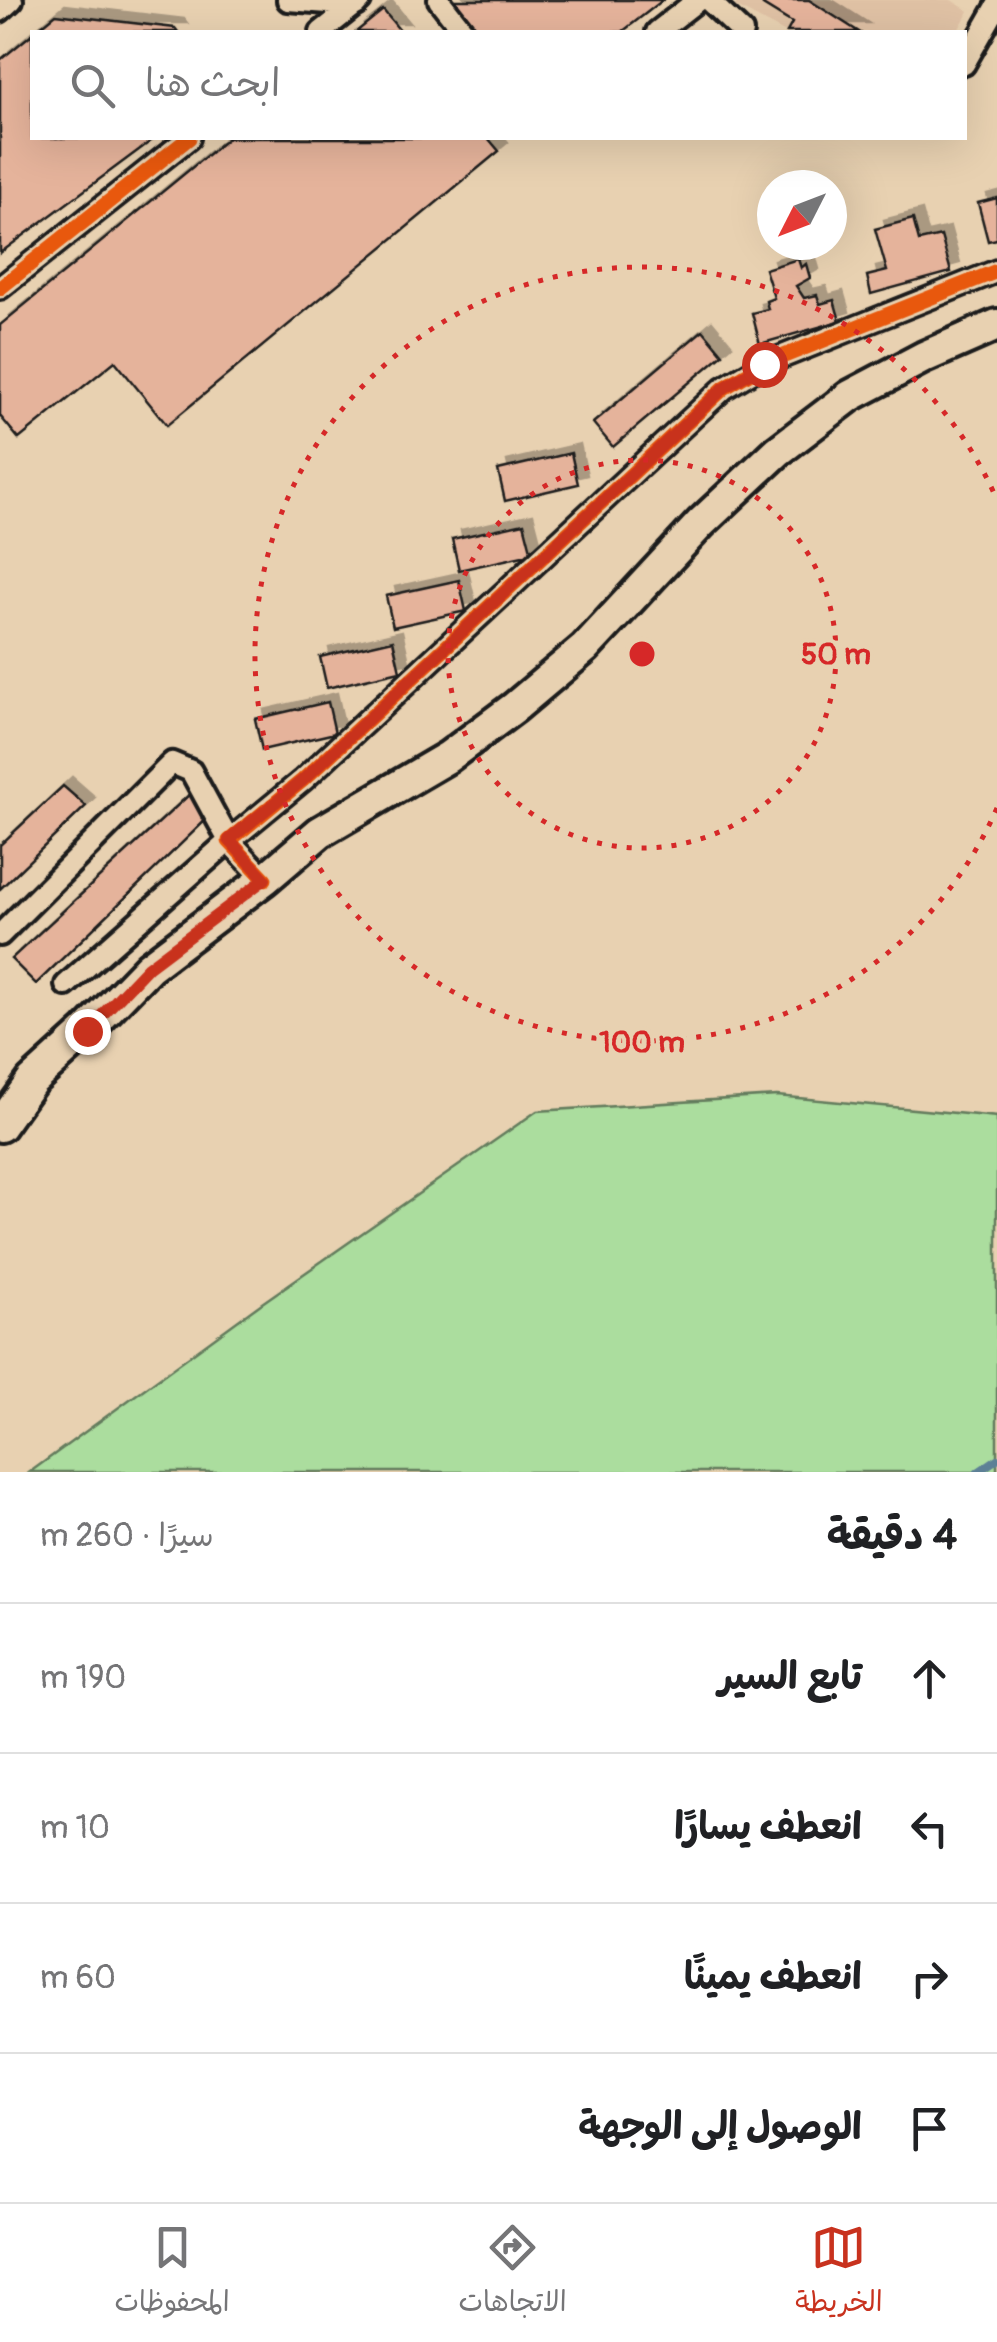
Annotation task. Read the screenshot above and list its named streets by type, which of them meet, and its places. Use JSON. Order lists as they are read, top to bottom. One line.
{"north":"bottom left","page":{"search":"ابحث هنا","heading":["4 دقيقة","سيرًا · 260 m"],"list":[["تابع السير","190 m"],["انعطف يسارًا","10 m"],["انعطف يمينًا","60 m"],"الوصول إلى الوجهة"],"nav":["الخريطة","الاتجاهات","المحفوظات"]},"rings":["50 m","100 m"]}
